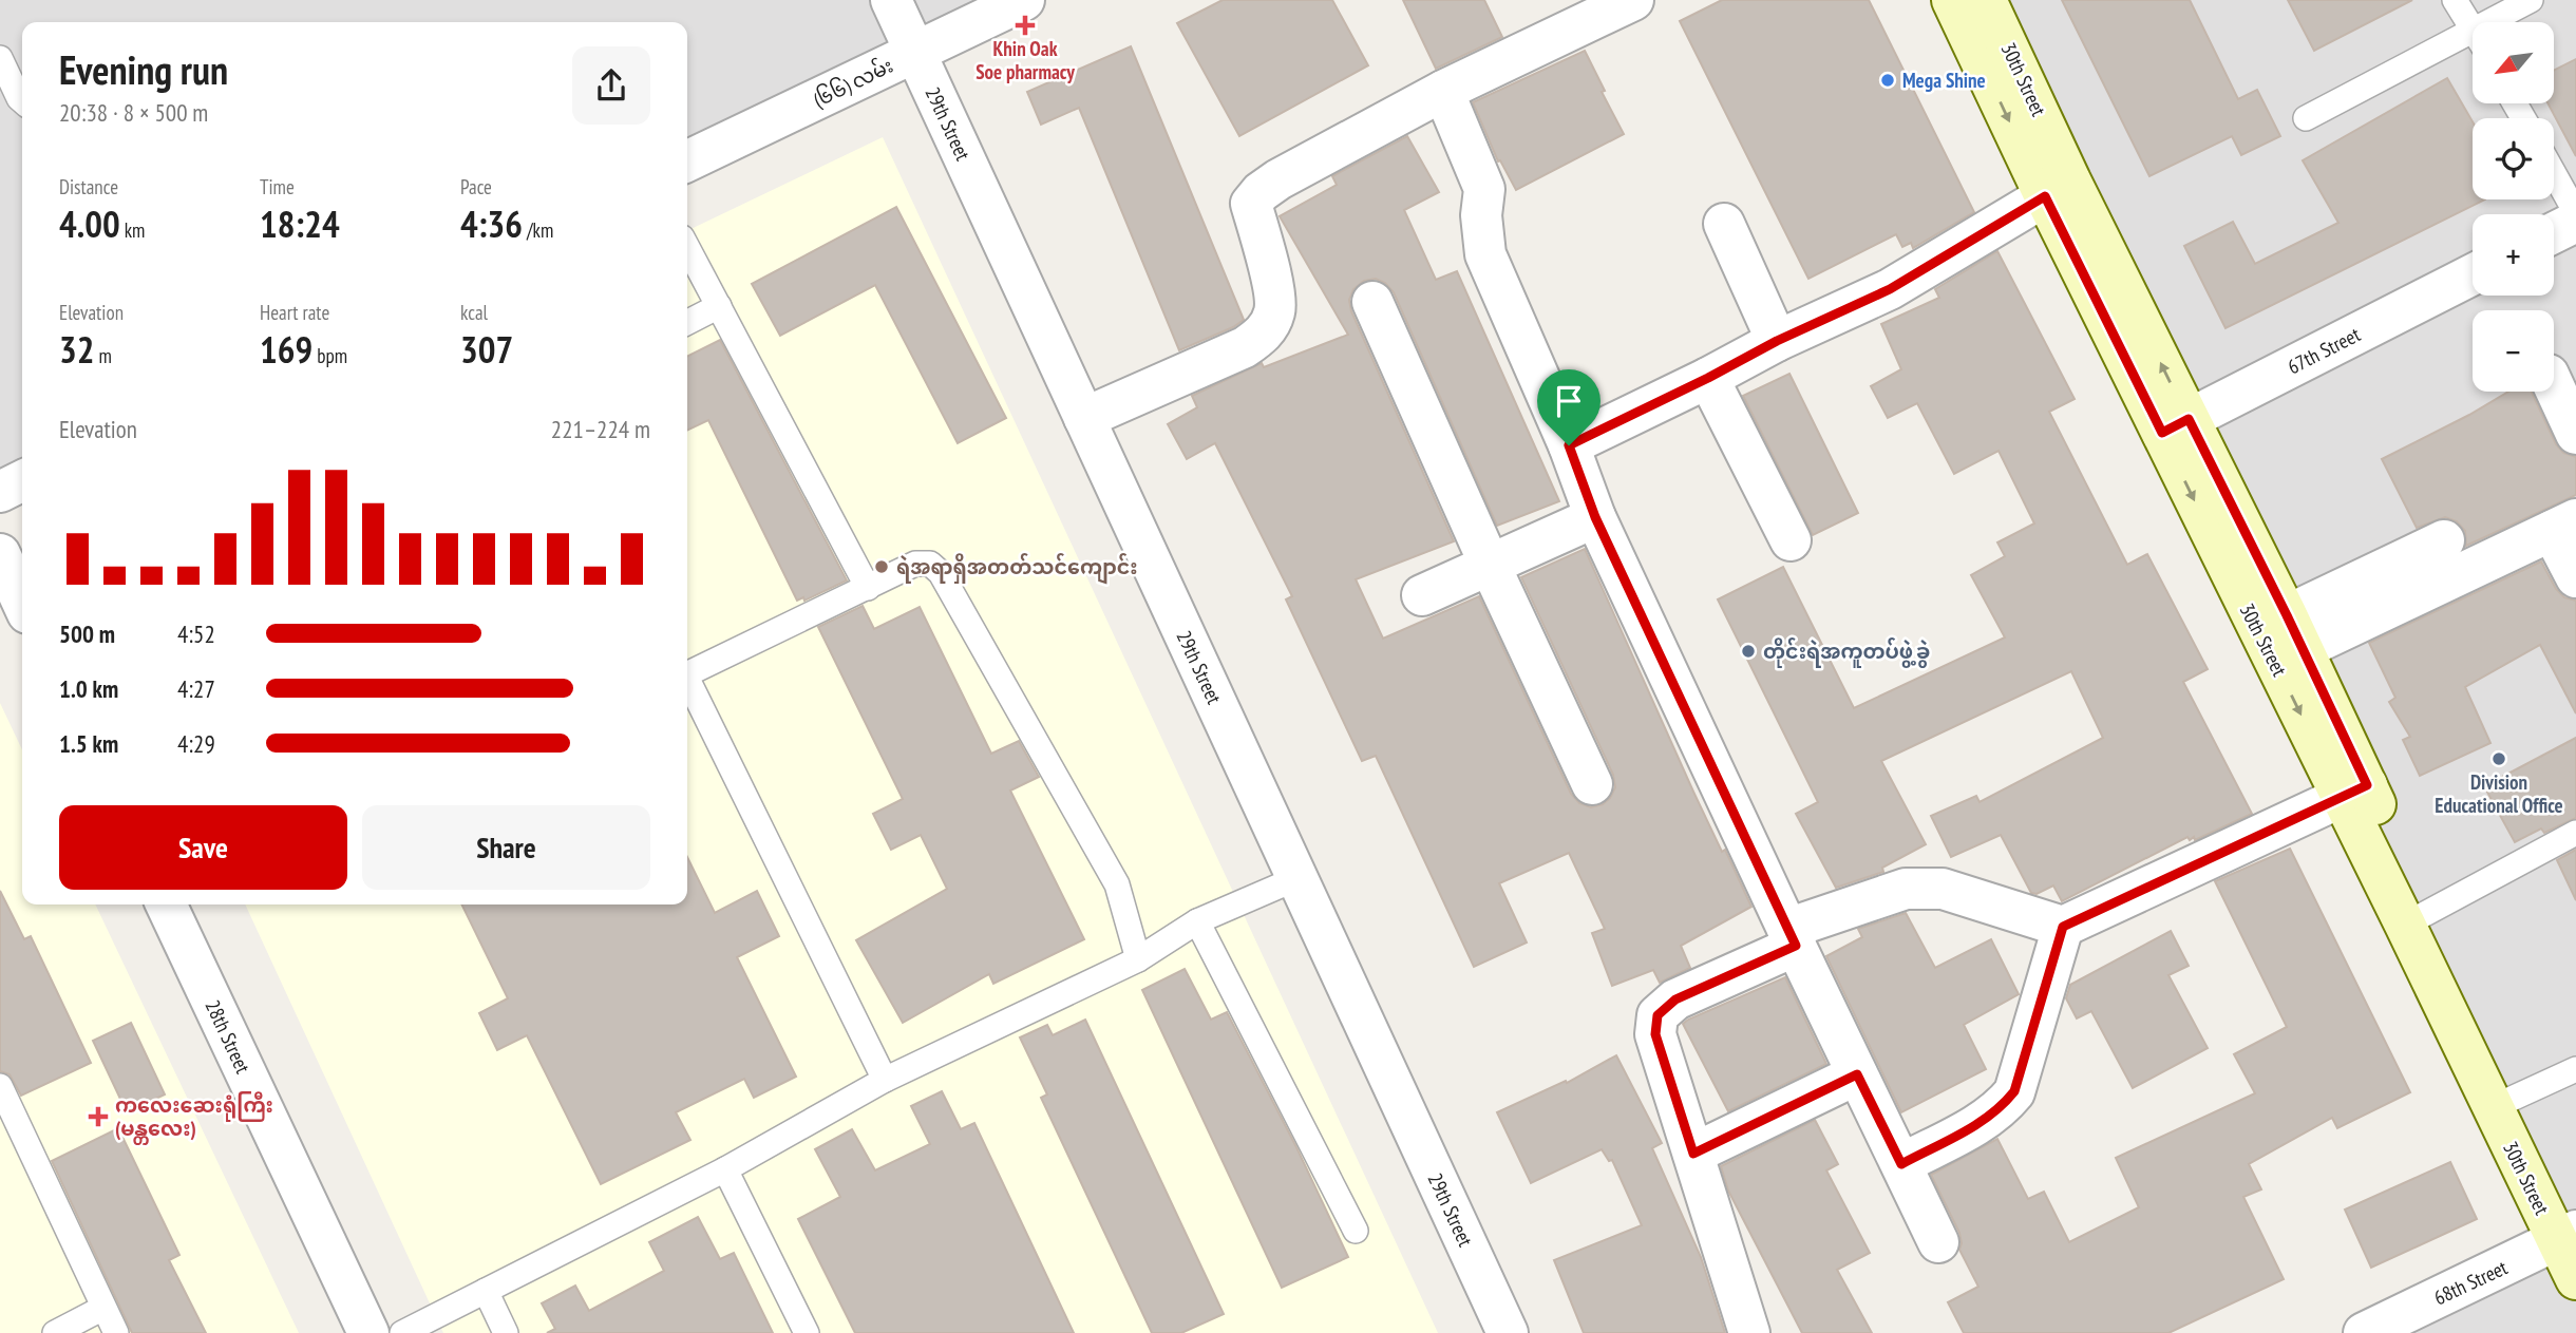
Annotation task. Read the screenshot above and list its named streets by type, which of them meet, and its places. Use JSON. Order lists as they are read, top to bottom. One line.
{"streets":{"main road":["30th Street"],"street":["(၆၆) လမ်း","29th Street","67th Street","28th Street","68th Street"]},"crossings":[["30th Street","67th Street"],["30th Street","68th Street"],["(၆၆) လမ်း","29th Street"]],"places":{"health":["Khin Oak Soe pharmacy","ကလေးဆေးရုံကြီး (မန္တလေး)"],"other":["Mega Shine","ရဲအရာရှိအတတ်သင်ကျောင်း","တိုင်းရဲအကူတပ်ဖွဲ့ခွဲ","Division Educational Office"]},"north":"bottom left","page":{"map_buttons":["+","−"],"heading":["Evening run","20:38 · 8 × 500 m"],"stats":[["Distance","4.00 km"],["Time","18:24"],["Pace","4:36 /km"],["Elevation","32 m"],["Heart rate","169 bpm"],["kcal","307"]],"chart":["Elevation","221–224 m"],"list":[{"name":"500 m","note":"4:52"},{"name":"1.0 km","note":"4:27"},{"name":"1.5 km","note":"4:29"}],"buttons":["Save","Share"]}}
